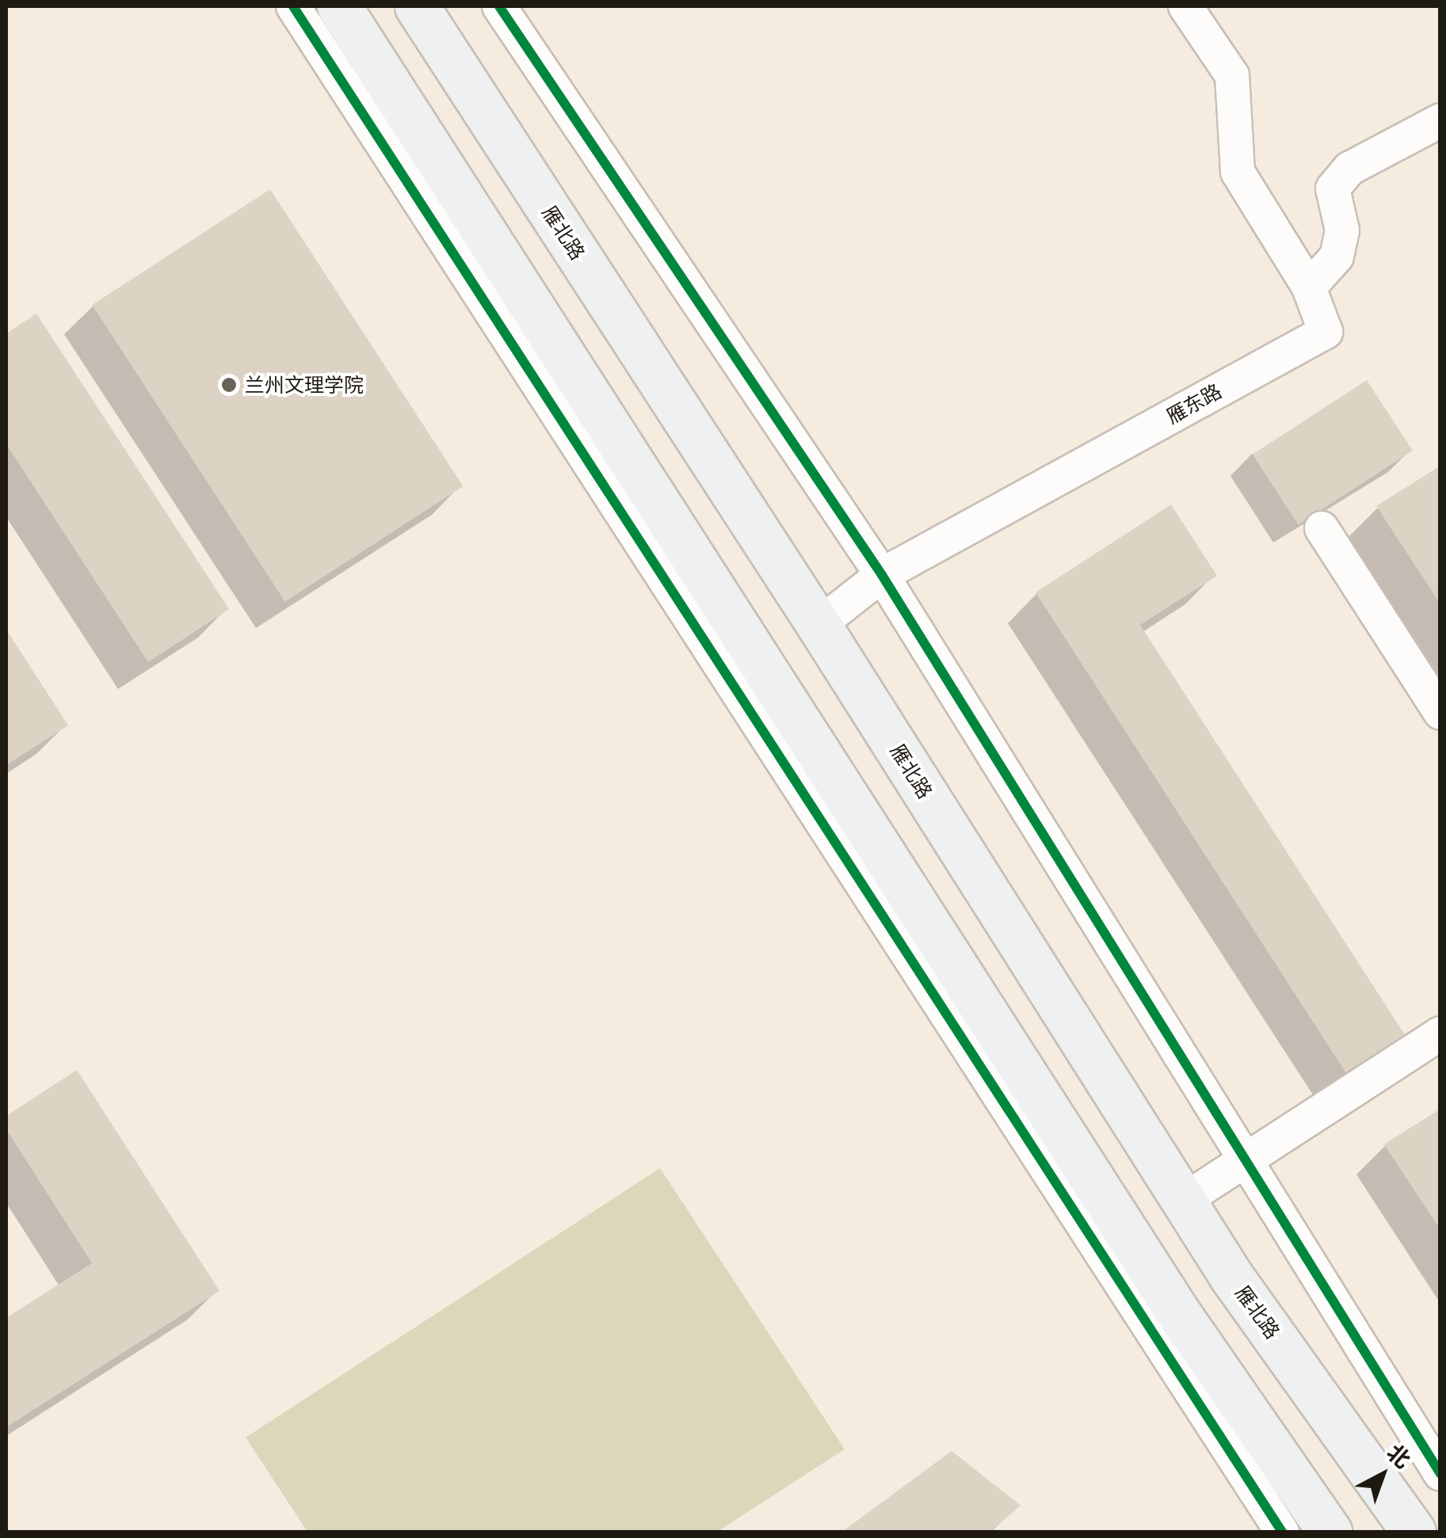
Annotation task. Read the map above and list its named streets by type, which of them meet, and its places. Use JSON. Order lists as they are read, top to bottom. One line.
{"streets":{"main road":["雁北路"],"street":["雁东路"]},"crossings":[["雁北路","雁东路"]],"places":["兰州文理学院"],"north":"top right"}
